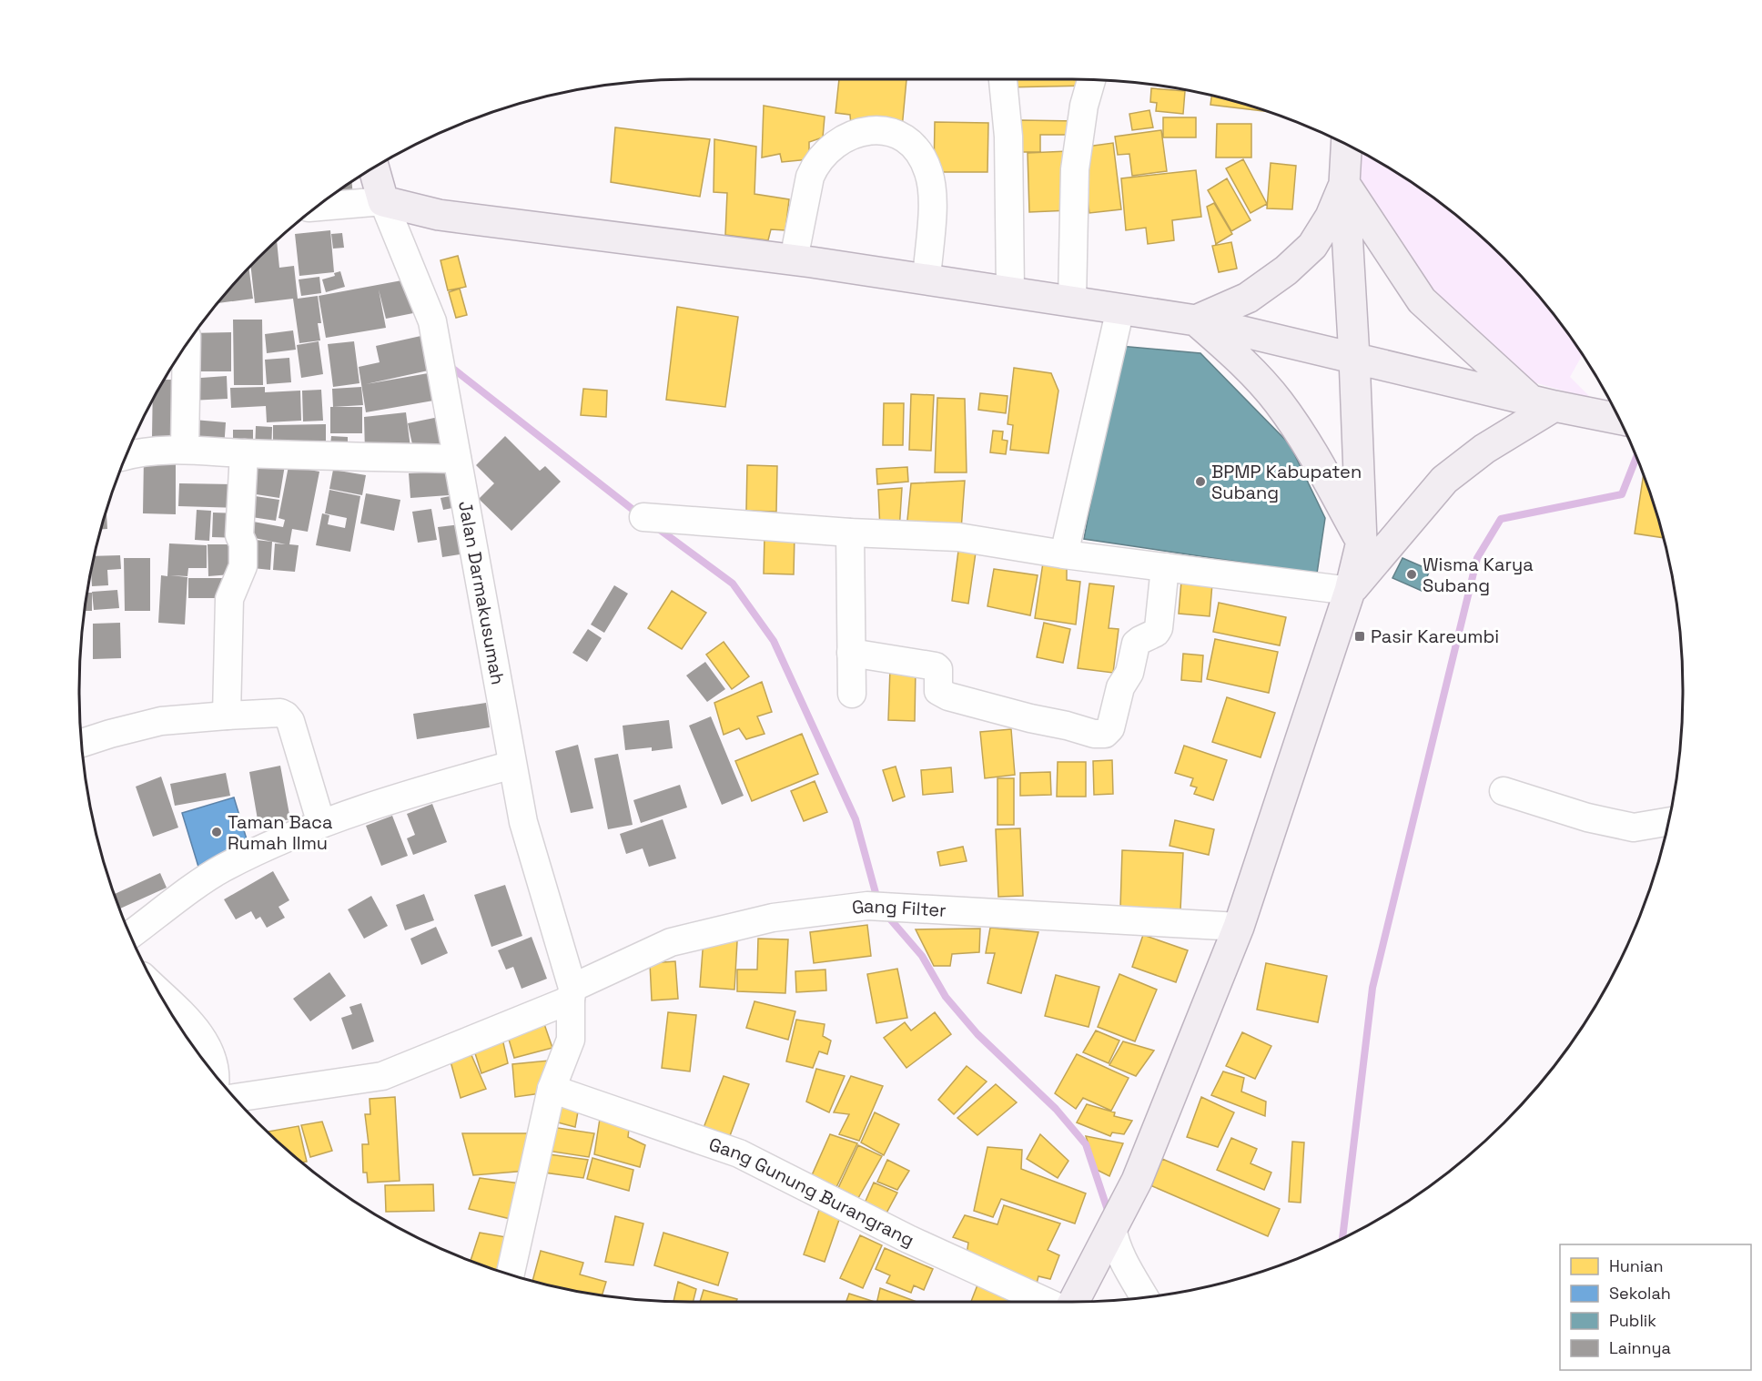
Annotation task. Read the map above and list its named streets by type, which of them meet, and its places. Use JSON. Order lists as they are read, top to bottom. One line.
{"streets":{"street":["Jalan Darmakusumah","Gang Filter","Gang Gunung Burangrang"]},"crossings":[["Jalan Darmakusumah","Gang Filter"],["Jalan Darmakusumah","Gang Gunung Burangrang"]],"places":{"other":["BPMP Kabupaten Subang","Wisma Karya Subang","Taman Baca Rumah Ilmu"],"transit":["Pasir Kareumbi"]},"legend":["Hunian","Sekolah","Publik","Lainnya"]}
